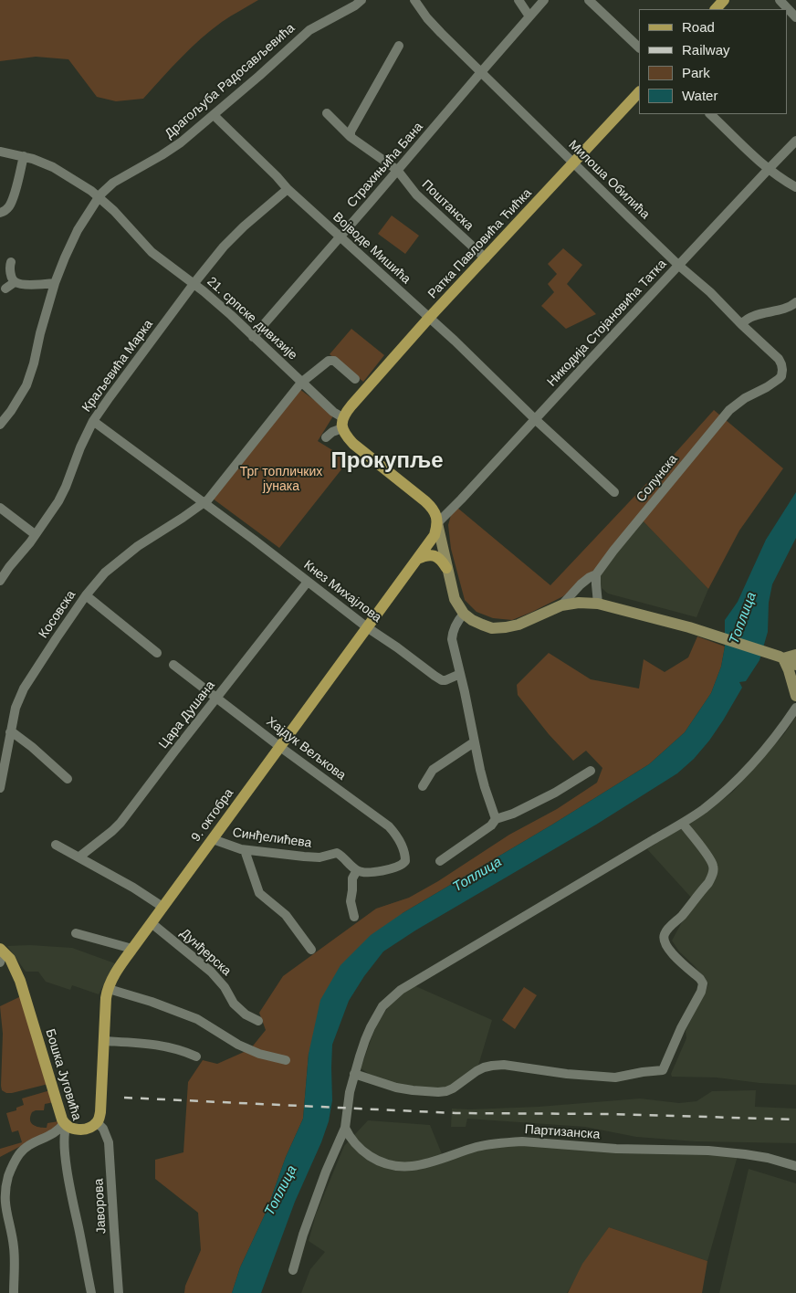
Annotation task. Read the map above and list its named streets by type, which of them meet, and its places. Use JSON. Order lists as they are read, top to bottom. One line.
{"streets":{"main road":["Ратка Павловића Ћићка","21. српске дивизије","9. октобра","Бошка Југовића"],"street":["Драгољуба Радосављевића","Страхињића Бана","Милоша Обилића","Поштанска","Војводе Мишића","Никодија Стојановића Татка","Краљевића Марка","Солунска","Кнез Михајлова","Косовска","Цара Душана","Хајдук Вељкова","Синђелићева","Дунђерска","Партизанска","Јаворова"]},"crossings":[["Драгољуба Радосављевића","Војводе Мишића"],["Драгољуба Радосављевића","21. српске дивизије"],["Страхињића Бана","Милоша Обилића"],["Страхињића Бана","Поштанска"],["Страхињића Бана","Војводе Мишића"],["Страхињића Бана","21. српске дивизије"],["Милоша Обилића","Ратка Павловића Ћићка"],["Милоша Обилића","Никодија Стојановића Татка"],["Милоша Обилића","Солунска"],["Поштанска","Ратка Павловића Ћићка"],["Ратка Павловића Ћићка","Војводе Мишића"],["Ратка Павловића Ћићка","21. српске дивизије"],["Војводе Мишића","Никодија Стојановића Татка"],["Војводе Мишића","Краљевића Марка"],["21. српске дивизије","Никодија Стојановића Татка"],["21. српске дивизије","Краљевића Марка"],["21. српске дивизије","9. октобра"],["Никодија Стојановића Татка","9. октобра"],["Краљевића Марка","Кнез Михајлова"],["Кнез Михајлова","Косовска"],["Кнез Михајлова","Цара Душана"],["Кнез Михајлова","9. октобра"],["Цара Душана","Хајдук Вељкова"],["Хајдук Вељкова","9. октобра"],["Хајдук Вељкова","Синђелићева"],["9. октобра","Синђелићева"],["9. октобра","Дунђерска"],["9. октобра","Јаворова"]],"districts":["Прокупље"],"water":["Топлица"],"parks":["Трг топличких јунака"],"legend":["Road","Railway","Park","Water"]}
